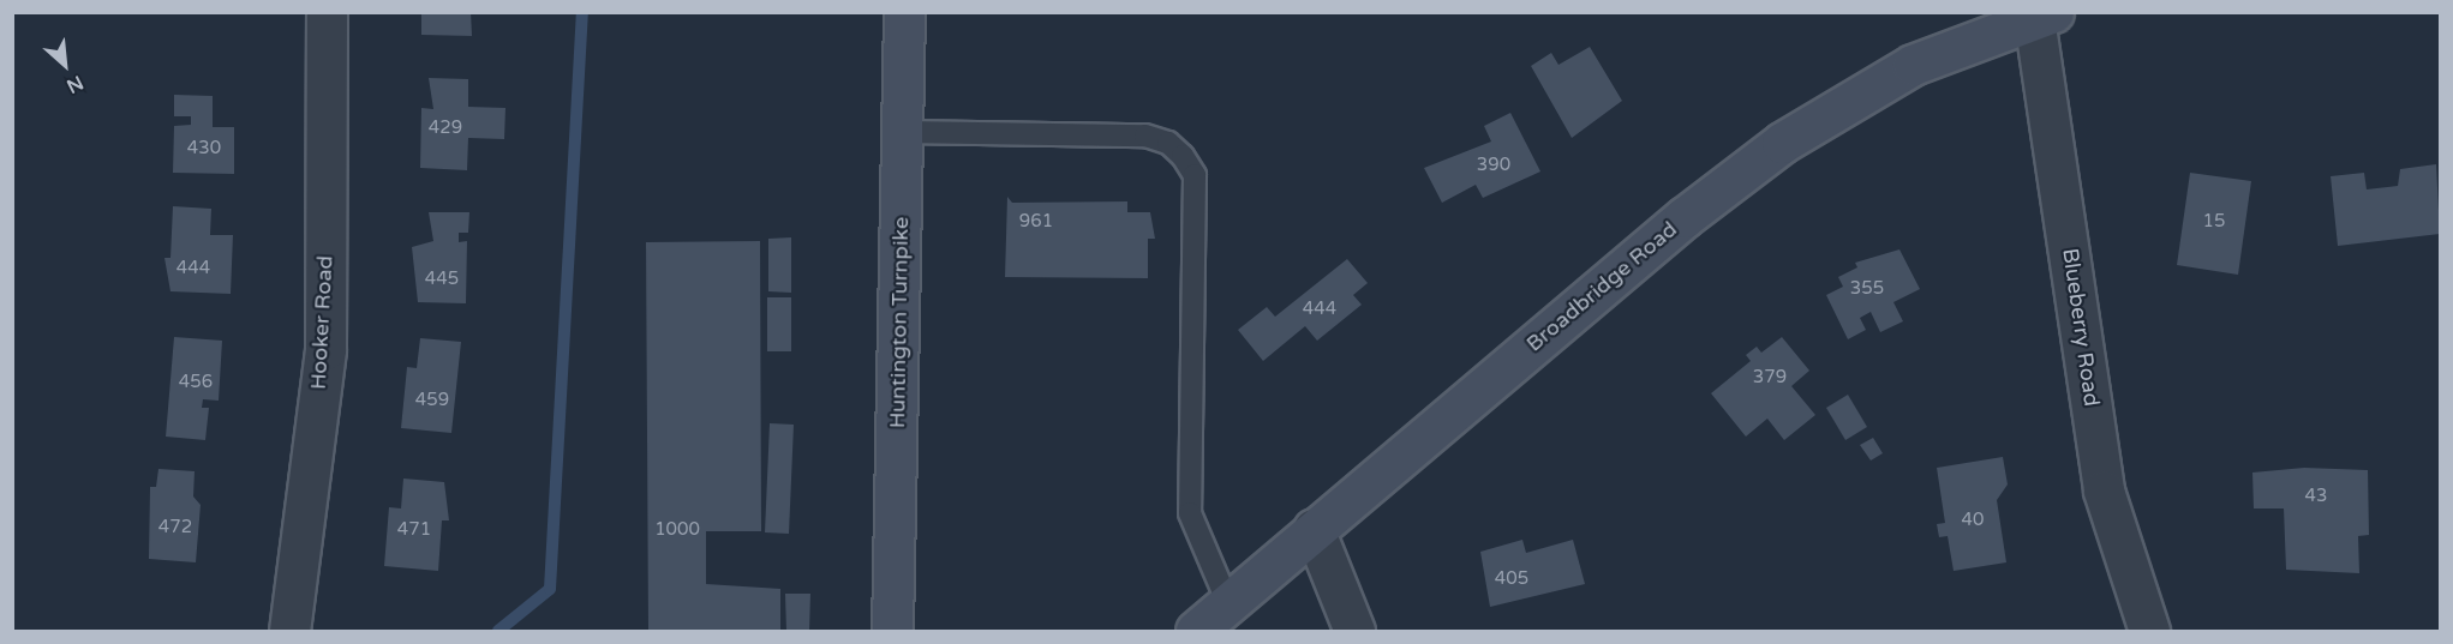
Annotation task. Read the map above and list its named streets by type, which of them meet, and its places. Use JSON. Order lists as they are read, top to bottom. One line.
{"streets":{"main road":["Broadbridge Road","Huntington Turnpike"],"street":["Hooker Road","Blueberry Road"]},"crossings":[["Broadbridge Road","Blueberry Road"]],"house_numbers":["429","430","390","961","15","444","445","355","444","379","456","459","43","40","472","471","1000","405"],"north":"bottom right"}
